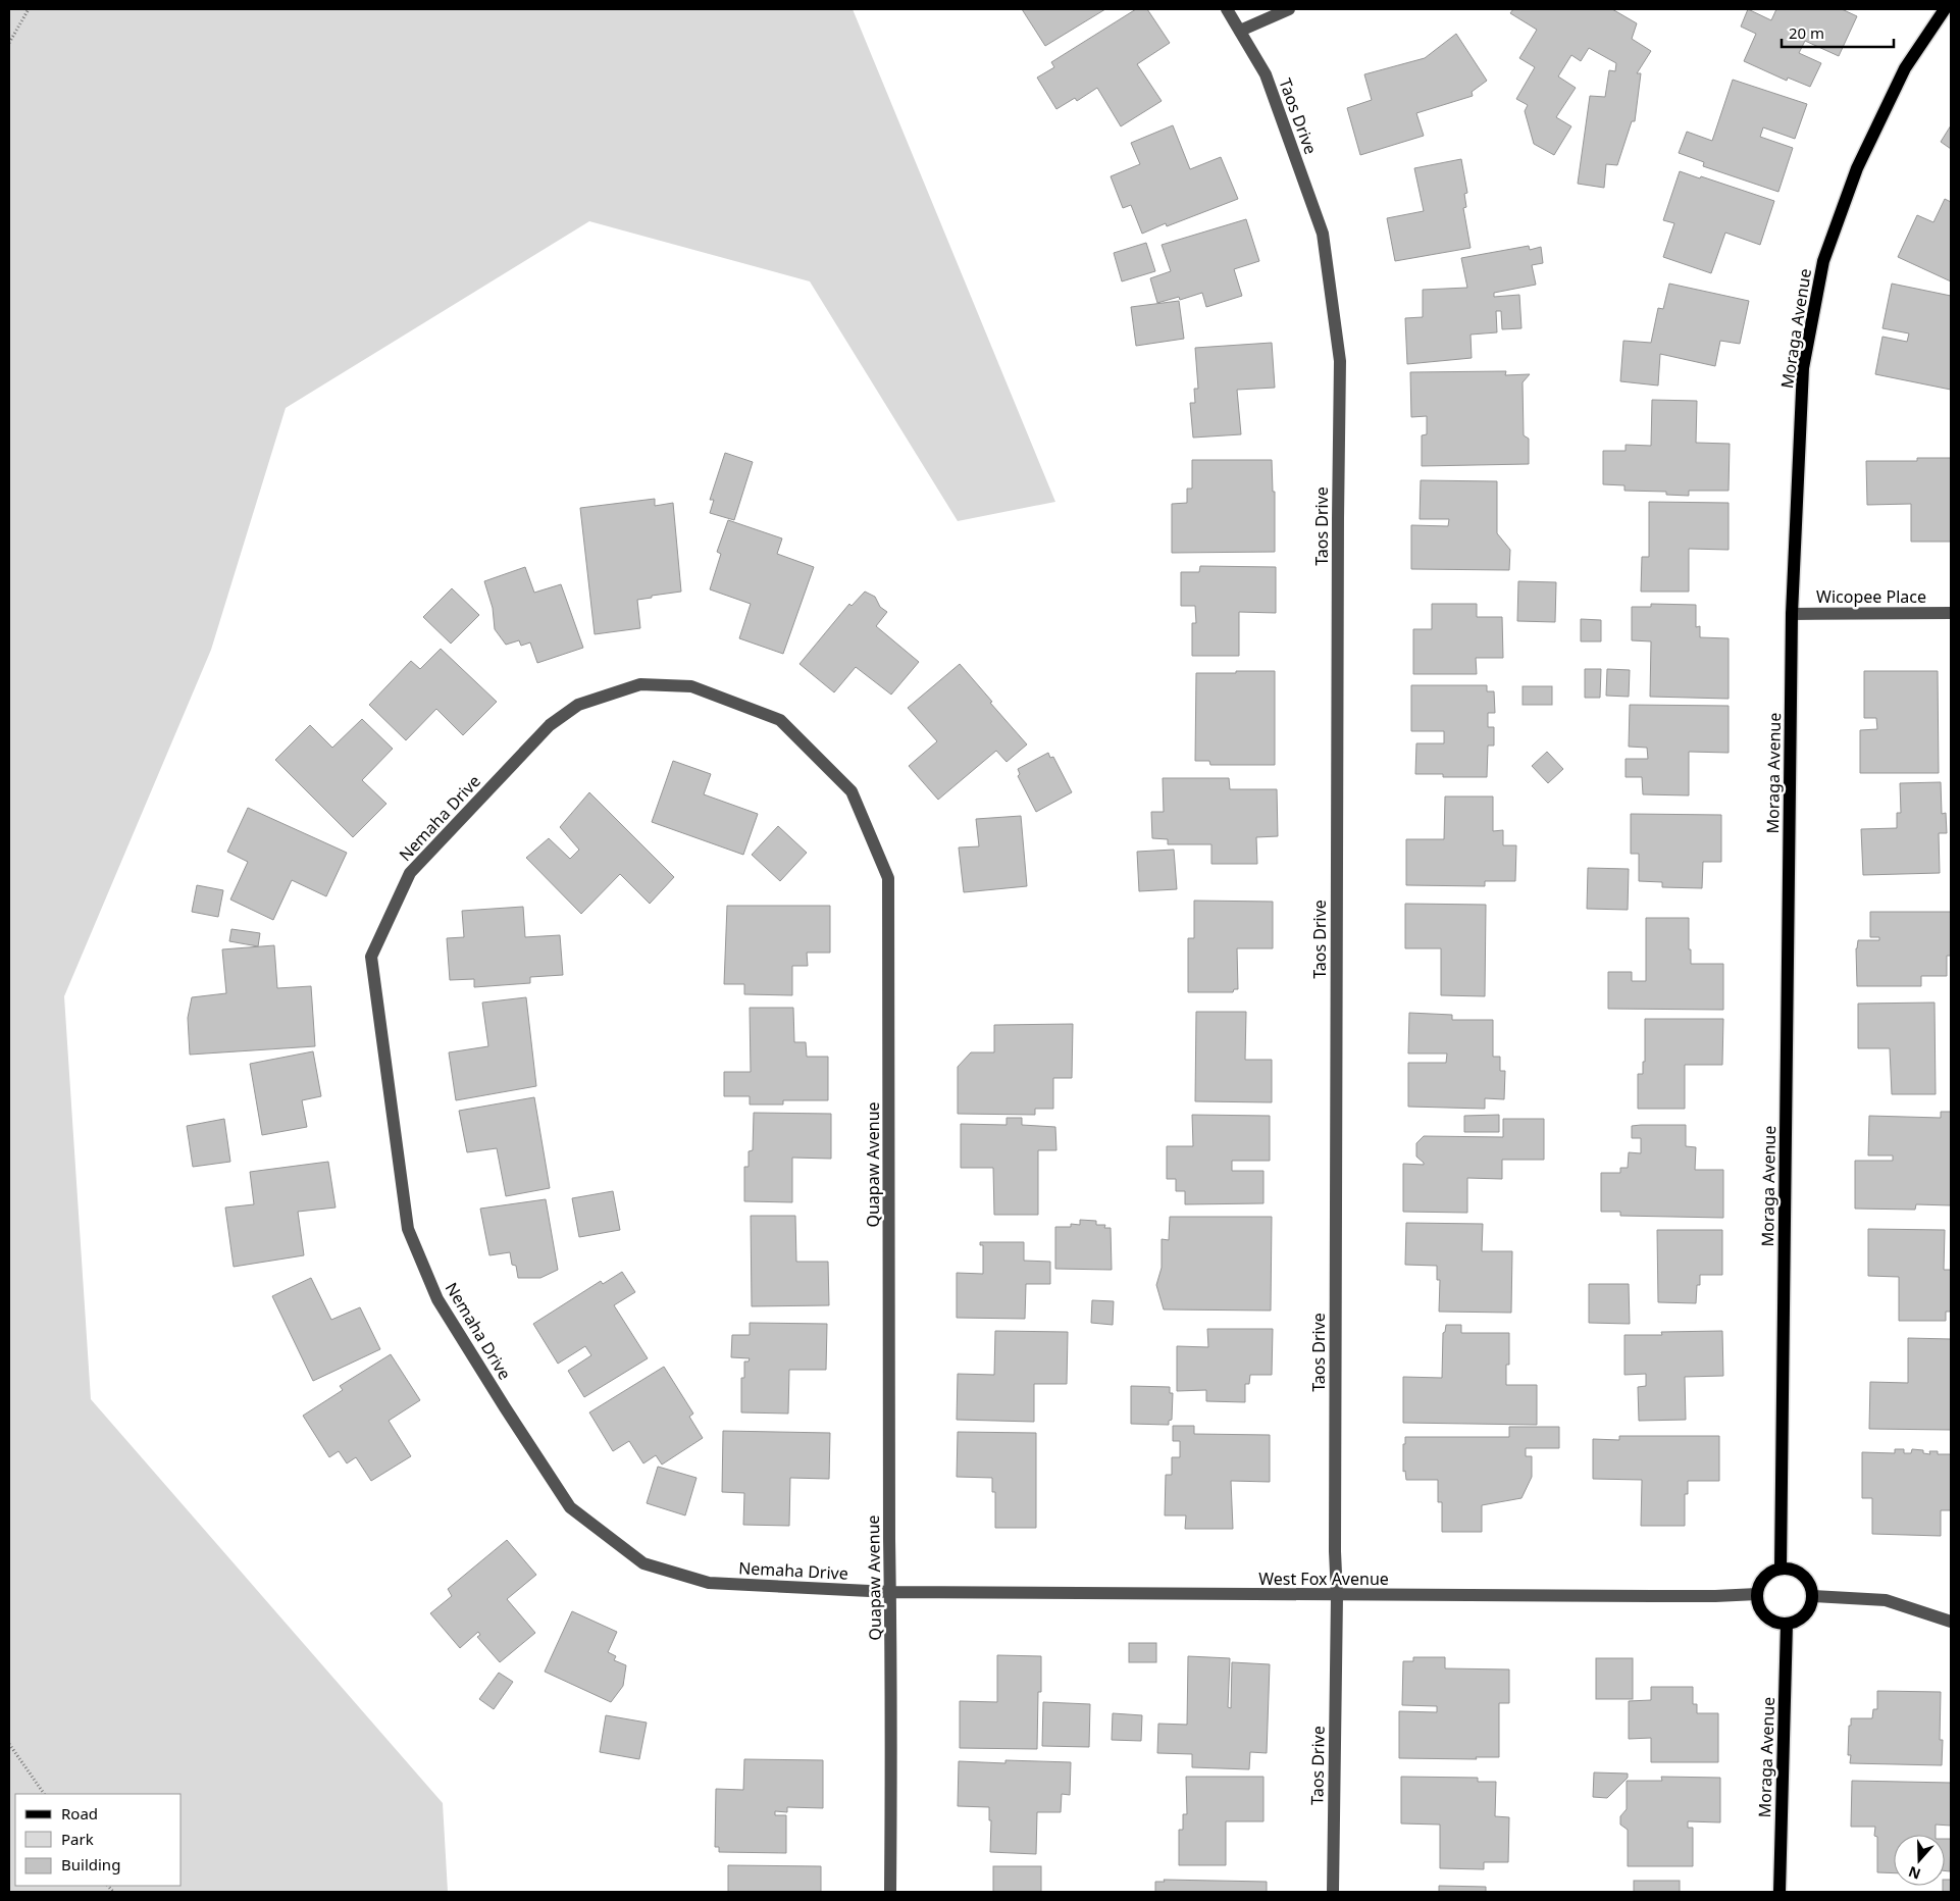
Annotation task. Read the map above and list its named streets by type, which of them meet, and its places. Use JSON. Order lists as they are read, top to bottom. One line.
{"streets":{"main road":["Moraga Avenue"],"street":["Taos Drive","Wicopee Place","Nemaha Drive","Quapaw Avenue","West Fox Avenue"]},"crossings":[["Taos Drive","West Fox Avenue"],["Moraga Avenue","Wicopee Place"],["Moraga Avenue","West Fox Avenue"],["Nemaha Drive","Quapaw Avenue"],["Nemaha Drive","West Fox Avenue"],["Quapaw Avenue","West Fox Avenue"]],"legend":["Road","Park","Building"],"scale_bar":"20 m","north":"bottom"}
